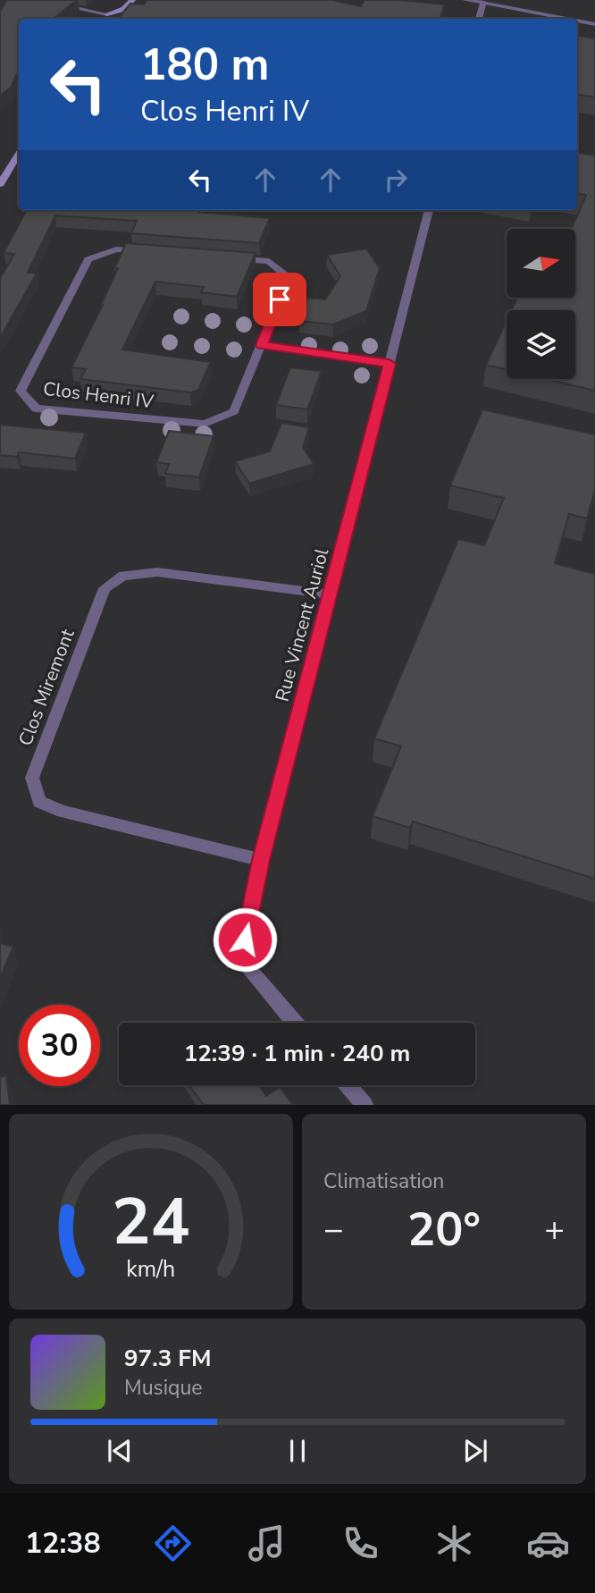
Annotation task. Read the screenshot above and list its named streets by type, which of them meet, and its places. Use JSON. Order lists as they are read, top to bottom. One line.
{"streets":{"street":["Clos Henri IV","Rue Vincent Auriol","Clos Miremont"]},"crossings":[["Rue Vincent Auriol","Clos Miremont"]],"north":"right","page":{"turn":["180 m","Clos Henri IV"],"limit":"30","trip":"12:39 · 1 min · 240 m","tile":"Climatisation","heat":["−","20°","+"],"song":["97.3 FM","Musique"],"tabs":"12:38","gauge":["24","km/h"]}}
